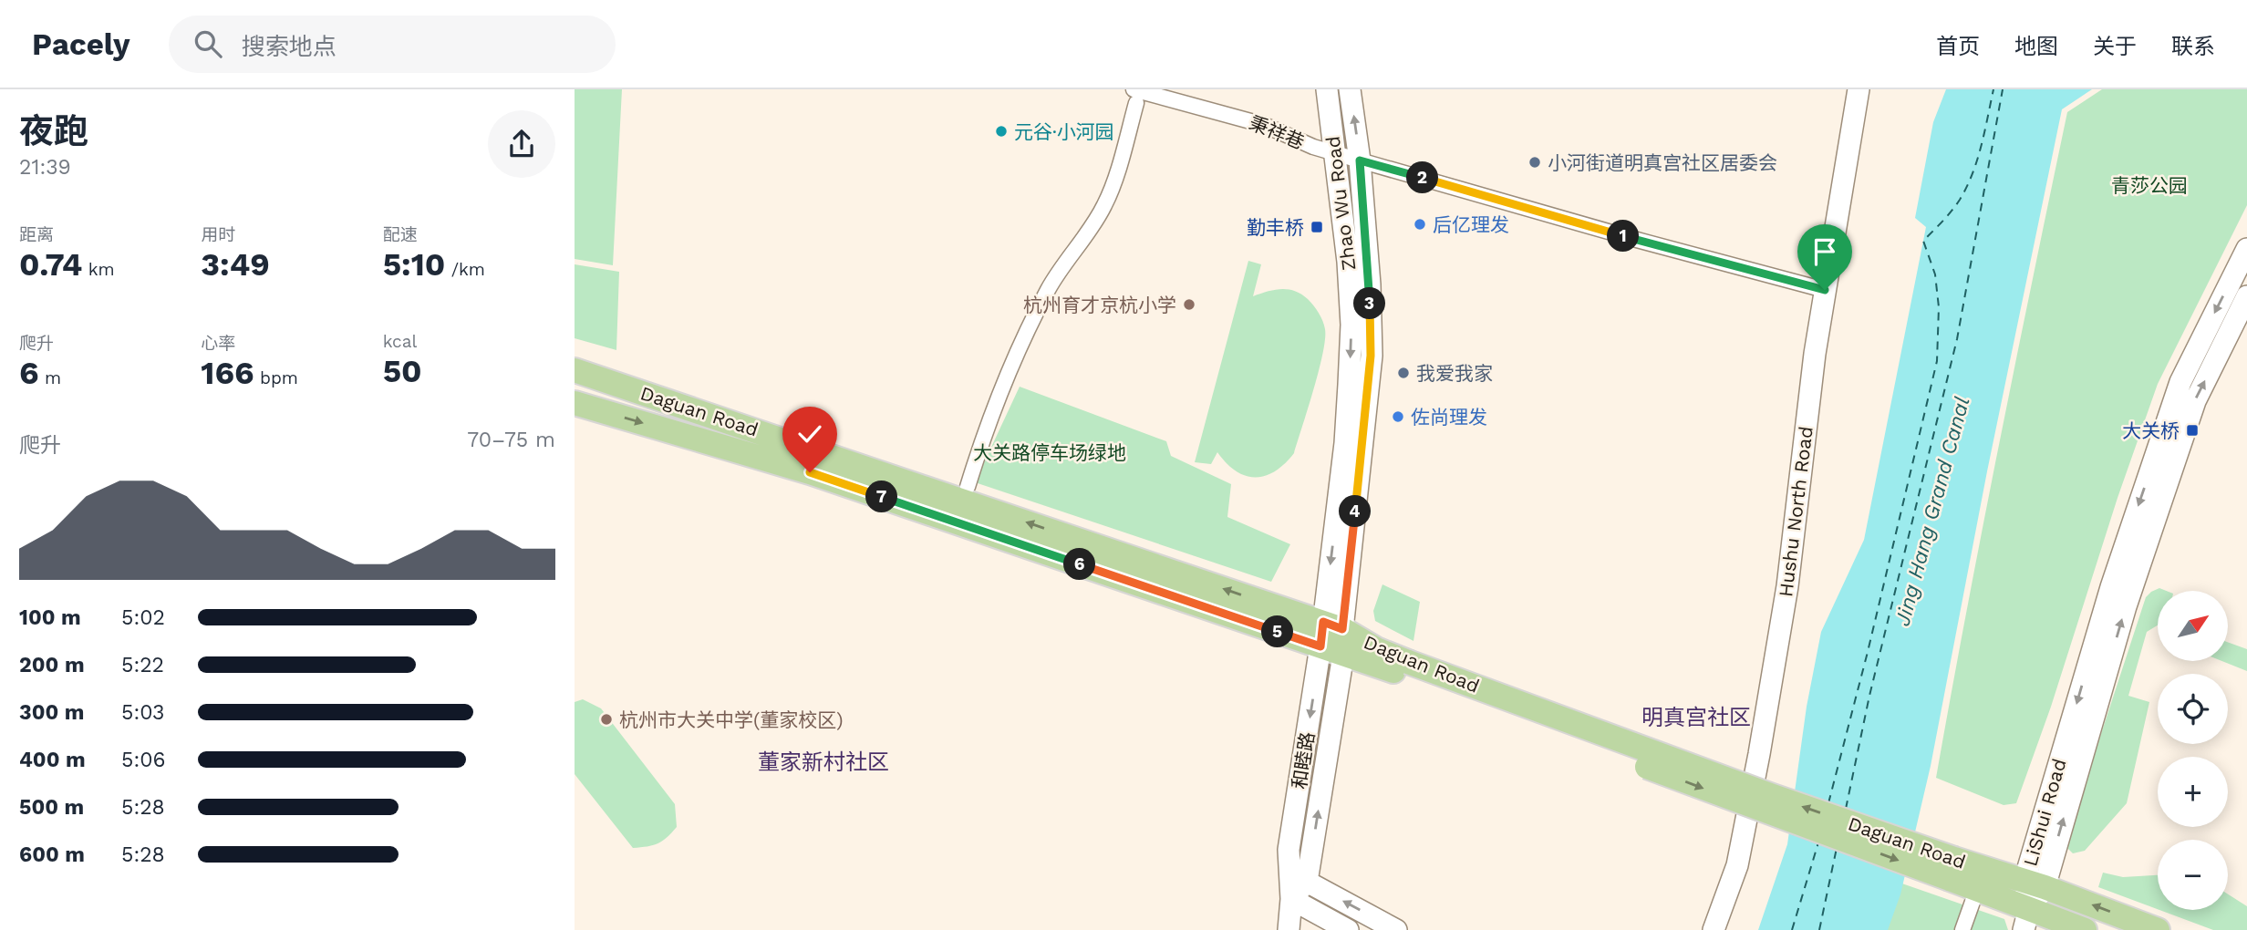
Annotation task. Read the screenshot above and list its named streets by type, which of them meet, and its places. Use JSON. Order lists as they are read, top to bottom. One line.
{"streets":{"main road":["Zhao Wu Road","Daguan Road","Hushu North Road","和睦路","LiShui Road"],"street":["秉祥巷"]},"crossings":[["秉祥巷","Zhao Wu Road"],["秉祥巷","Hushu North Road"],["Zhao Wu Road","Daguan Road"],["Daguan Road","和睦路"],["Daguan Road","LiShui Road"]],"districts":["明真宫社区","董家新村社区"],"water":["Jing Hang Grand Canal"],"parks":["青莎公园","大关路停车场绿地"],"places":{"other":["元谷·小河园","小河街道明真宫社区居委会","后亿理发","杭州育才京杭小学","我爱我家","佐尚理发","杭州市大关中学(董家校区)"],"transit":["勤丰桥","大关桥"]},"north":"top right","page":{"header":"Pacely","search":"搜索地点","nav":["首页","地图","关于","联系"],"heading":["夜跑","21:39"],"pins":["2","1","3","7","4","6","5"],"stats":[["距离","0.74 km"],["用时","3:49"],["配速","5:10 /km"],["爬升","6 m"],["心率","166 bpm"],["kcal","50"]],"chart":["爬升","70–75 m"],"map_buttons":["+","−"],"list":[{"name":"100 m","note":"5:02"},{"name":"200 m","note":"5:22"},{"name":"300 m","note":"5:03"},{"name":"400 m","note":"5:06"},{"name":"500 m","note":"5:28"},{"name":"600 m","note":"5:28"}]}}
